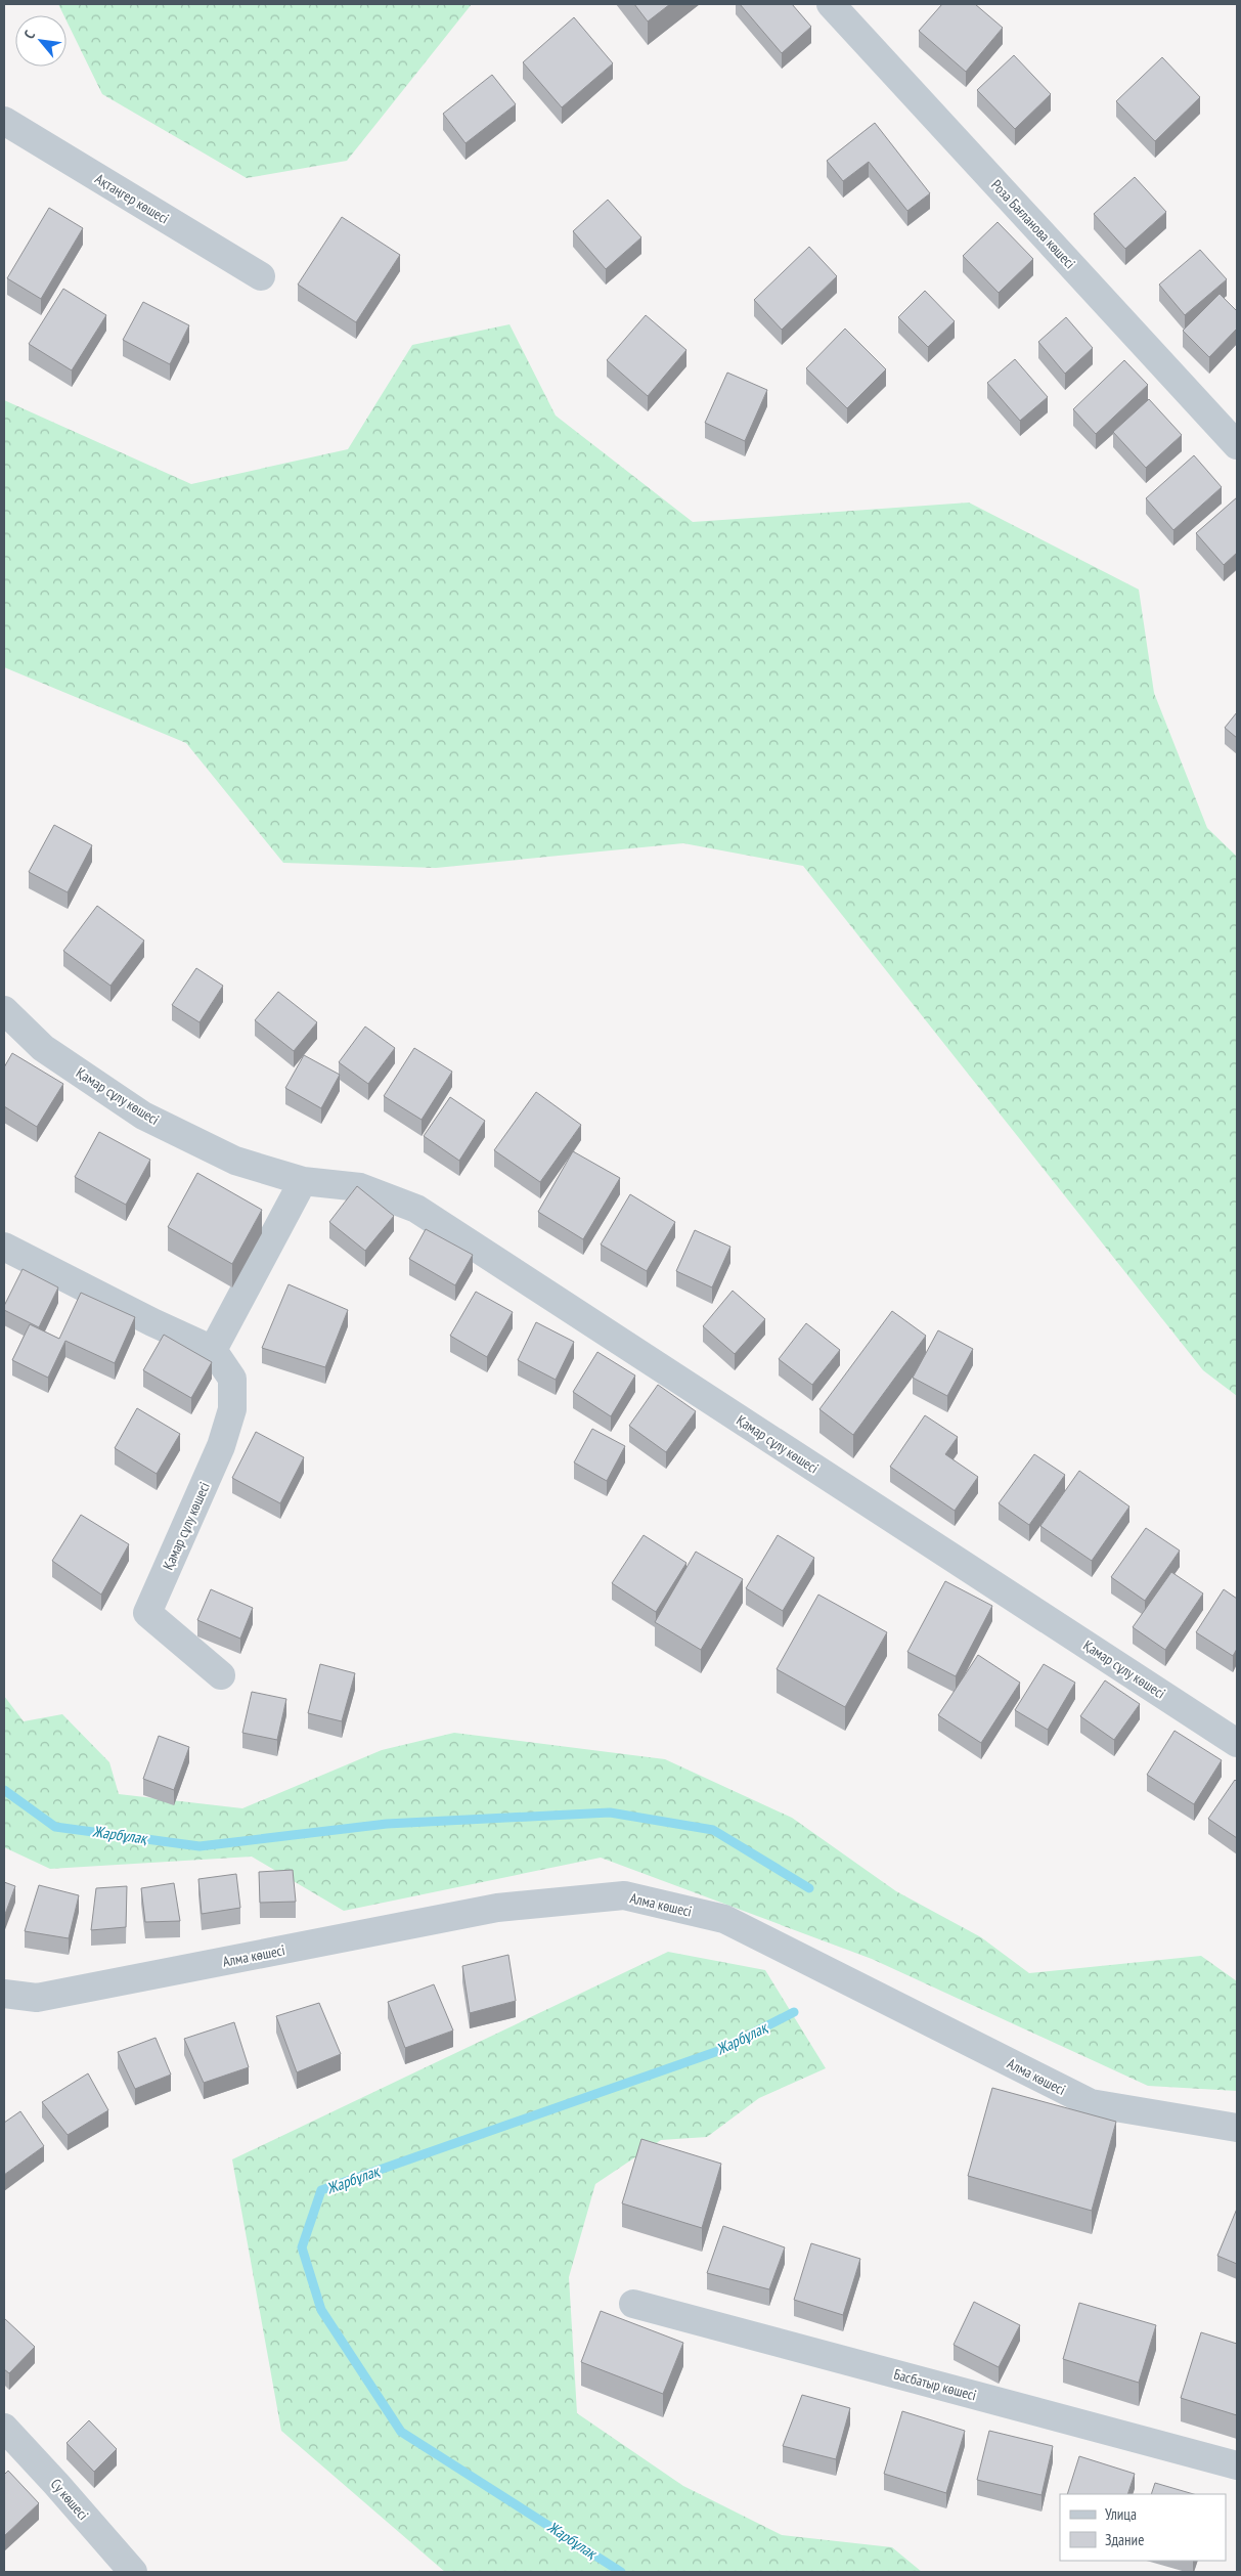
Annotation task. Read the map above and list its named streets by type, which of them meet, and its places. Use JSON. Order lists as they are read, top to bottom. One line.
{"streets":{"street":["Ақтаңгер көшесі","Роза Бағланова көшесі","Қамар сұлу көшесі","Алма көшесі","Басбатыр көшесі","Су көшесі"]},"water":["Жарбұлақ"],"legend":["Улица","Здание"],"north":"top left"}
